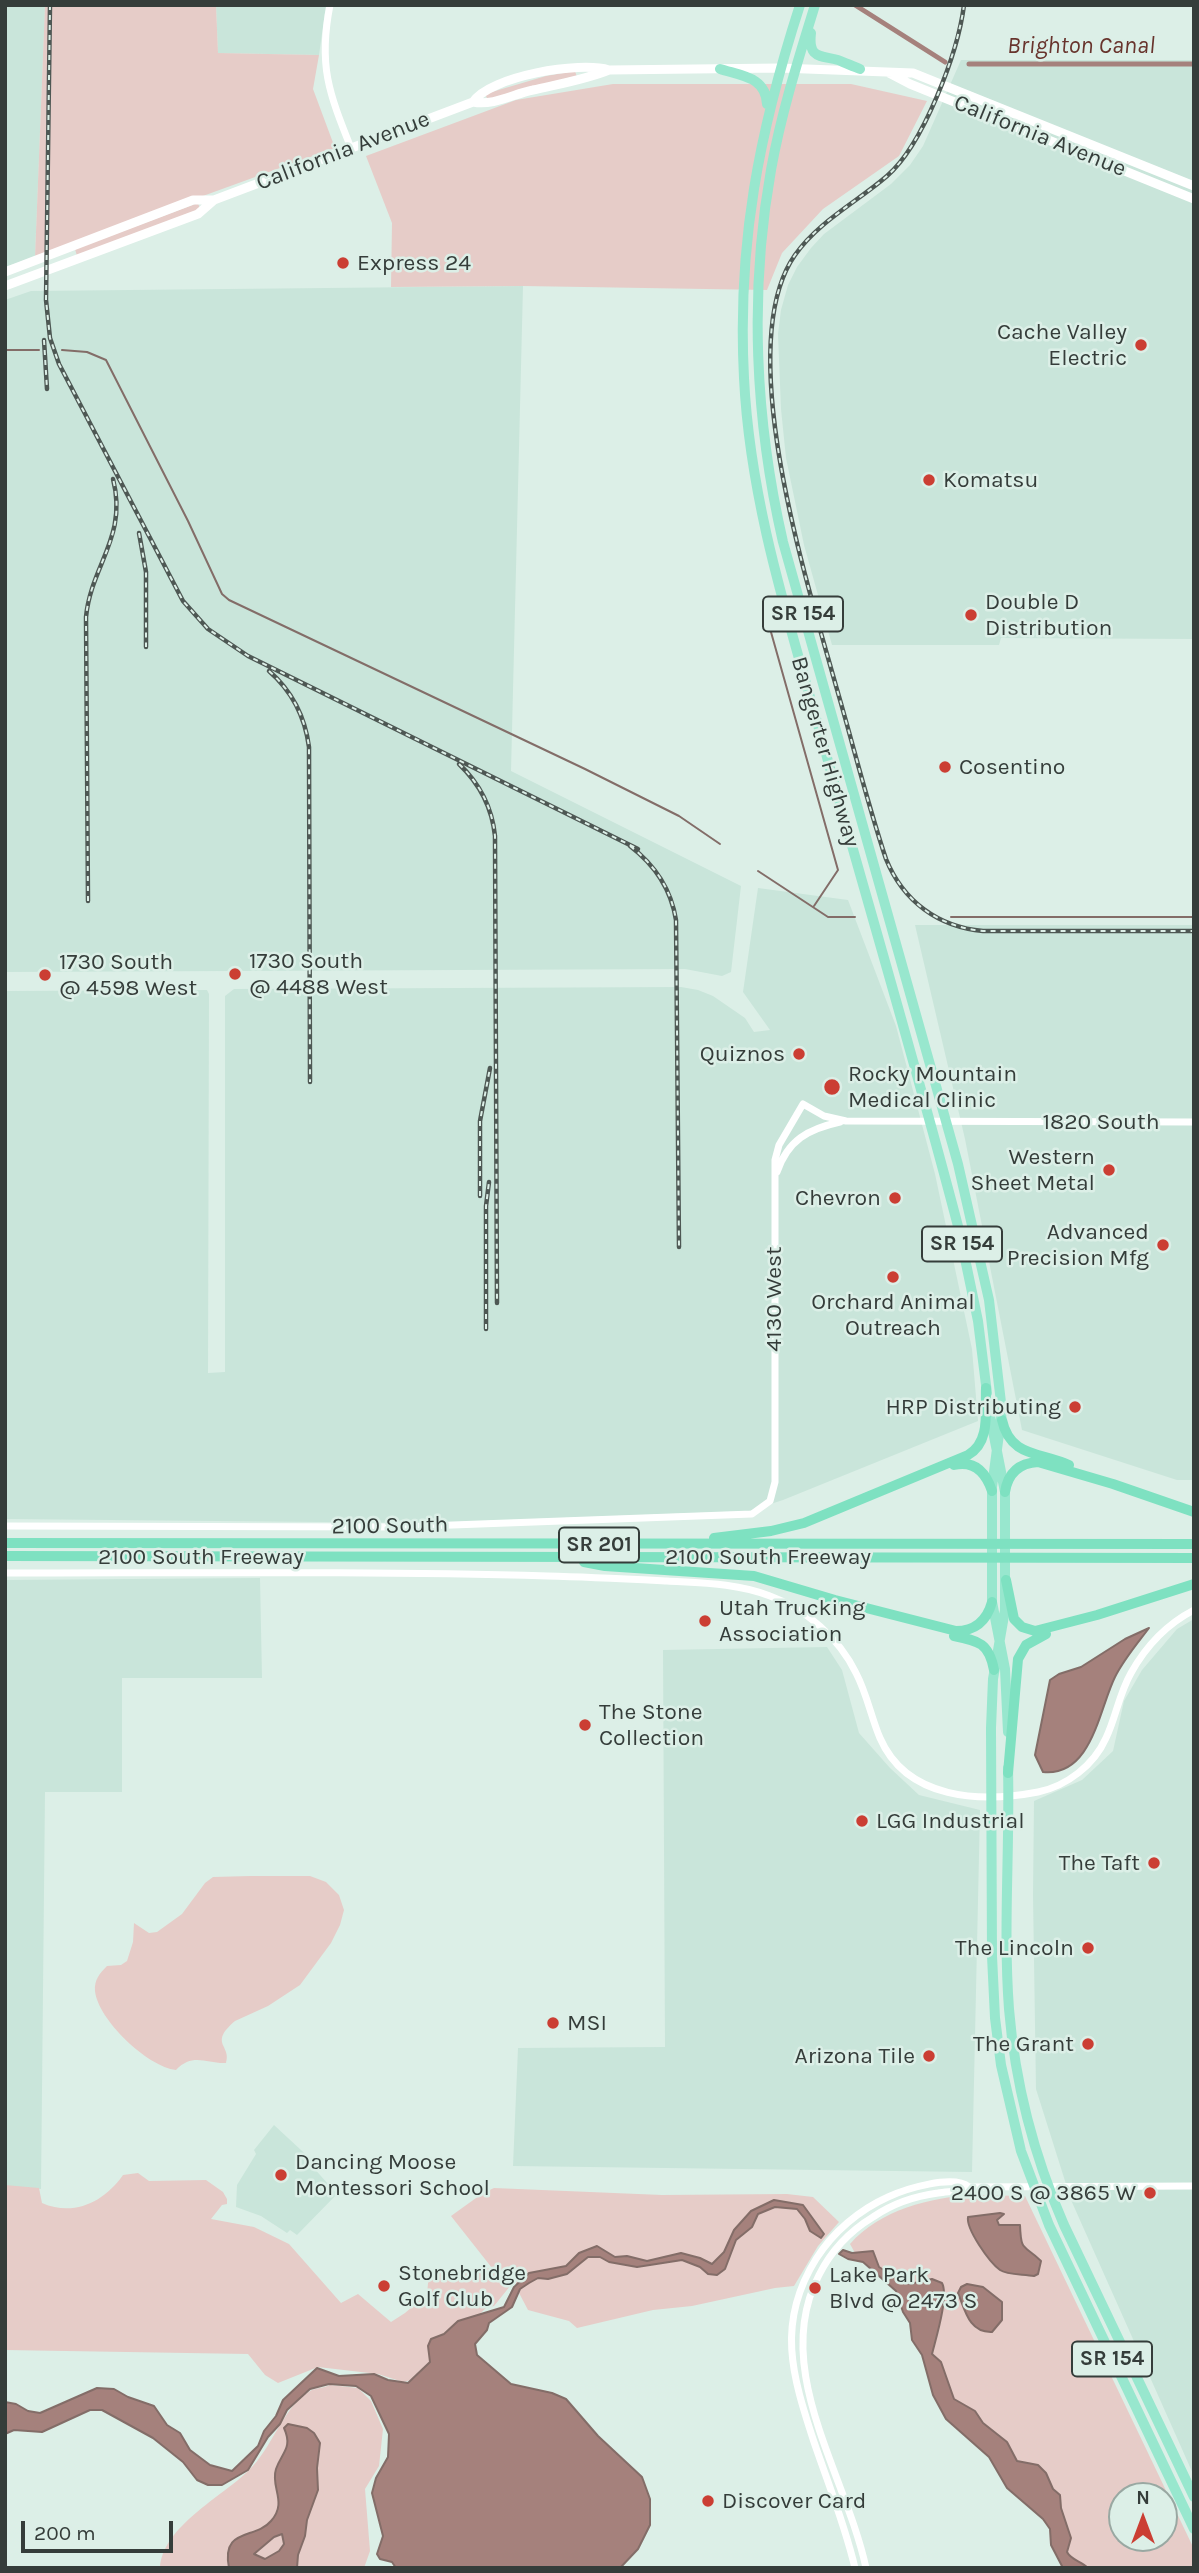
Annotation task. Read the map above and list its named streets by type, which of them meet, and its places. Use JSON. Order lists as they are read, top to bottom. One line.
{"streets":{"highway":["SR 154","Bangerter Highway","SR 201","2100 South Freeway"],"main road":["California Avenue"],"street":["1820 South","4130 West","2100 South"]},"crossings":[["California Avenue","Bangerter Highway"],["Bangerter Highway","1820 South"],["1820 South","4130 West"],["4130 West","2100 South"]],"water":["Brighton Canal"],"places":["Express 24","Cache Valley Electric","Komatsu","Double D Distribution","Cosentino","1730 South @ 4488 West","1730 South @ 4598 West","Quiznos","Rocky Mountain Medical Clinic","Western Sheet Metal","Chevron","Advanced Precision Mfg","Orchard Animal Outreach","HRP Distributing","Utah Trucking Association","The Stone Collection","LGG Industrial","The Taft","The Lincoln","MSI","The Grant","Arizona Tile","Dancing Moose Montessori School","2400 S @ 3865 W","Stonebridge Golf Club","Lake Park Blvd @ 2473 S","Discover Card"],"scale_bar":"200 m","north":"top"}
